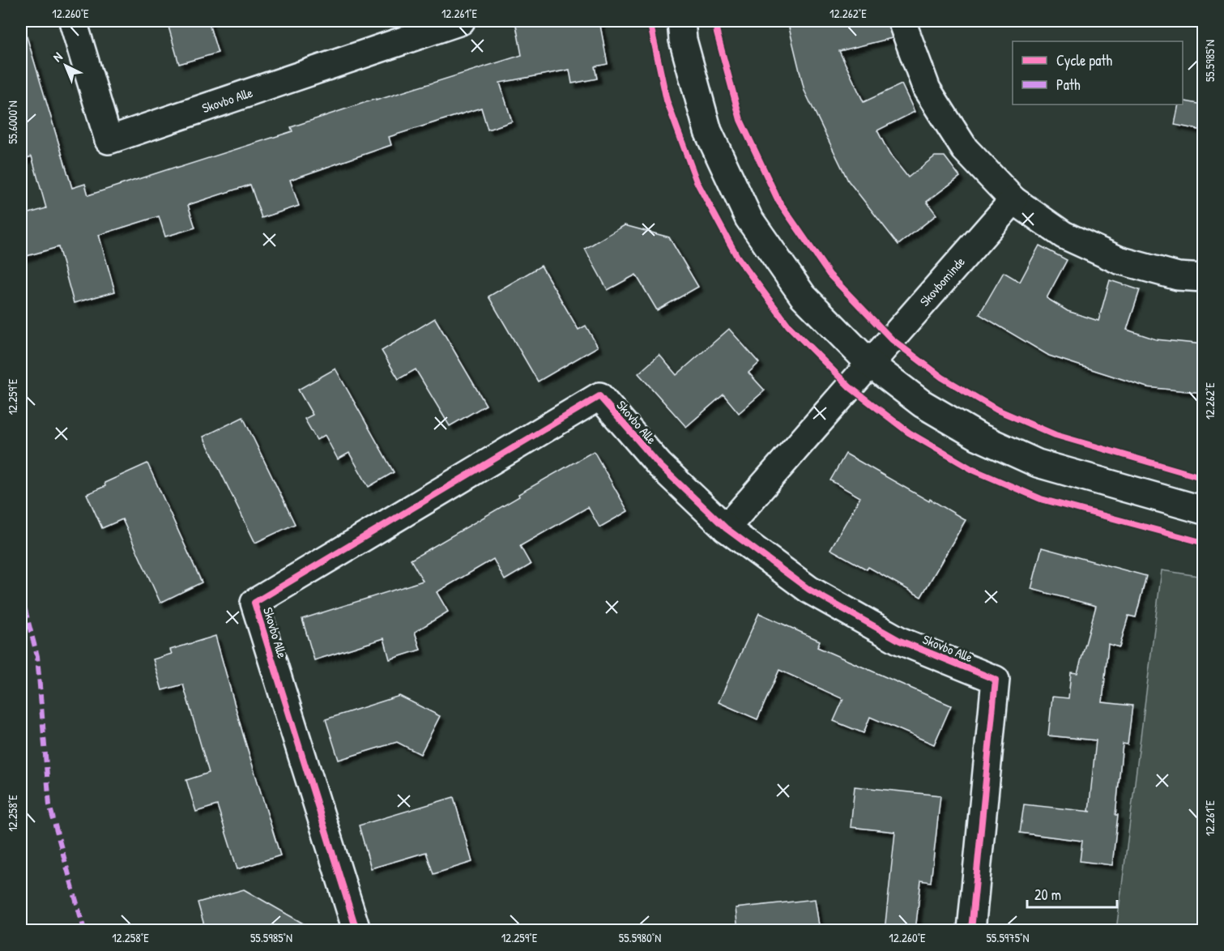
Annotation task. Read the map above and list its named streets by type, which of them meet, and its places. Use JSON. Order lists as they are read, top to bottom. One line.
{"streets":{"street":["Skovbo Alle","Skovbominde"]},"legend":["Cycle path","Path"],"scale_bar":"20 m","north":"top left","coordinates":["12.260°E","12.261°E","12.262°E","55.5985°N","55.6000°N","12.259°E","12.258°E","55.5980°N","55.5975°N"]}
